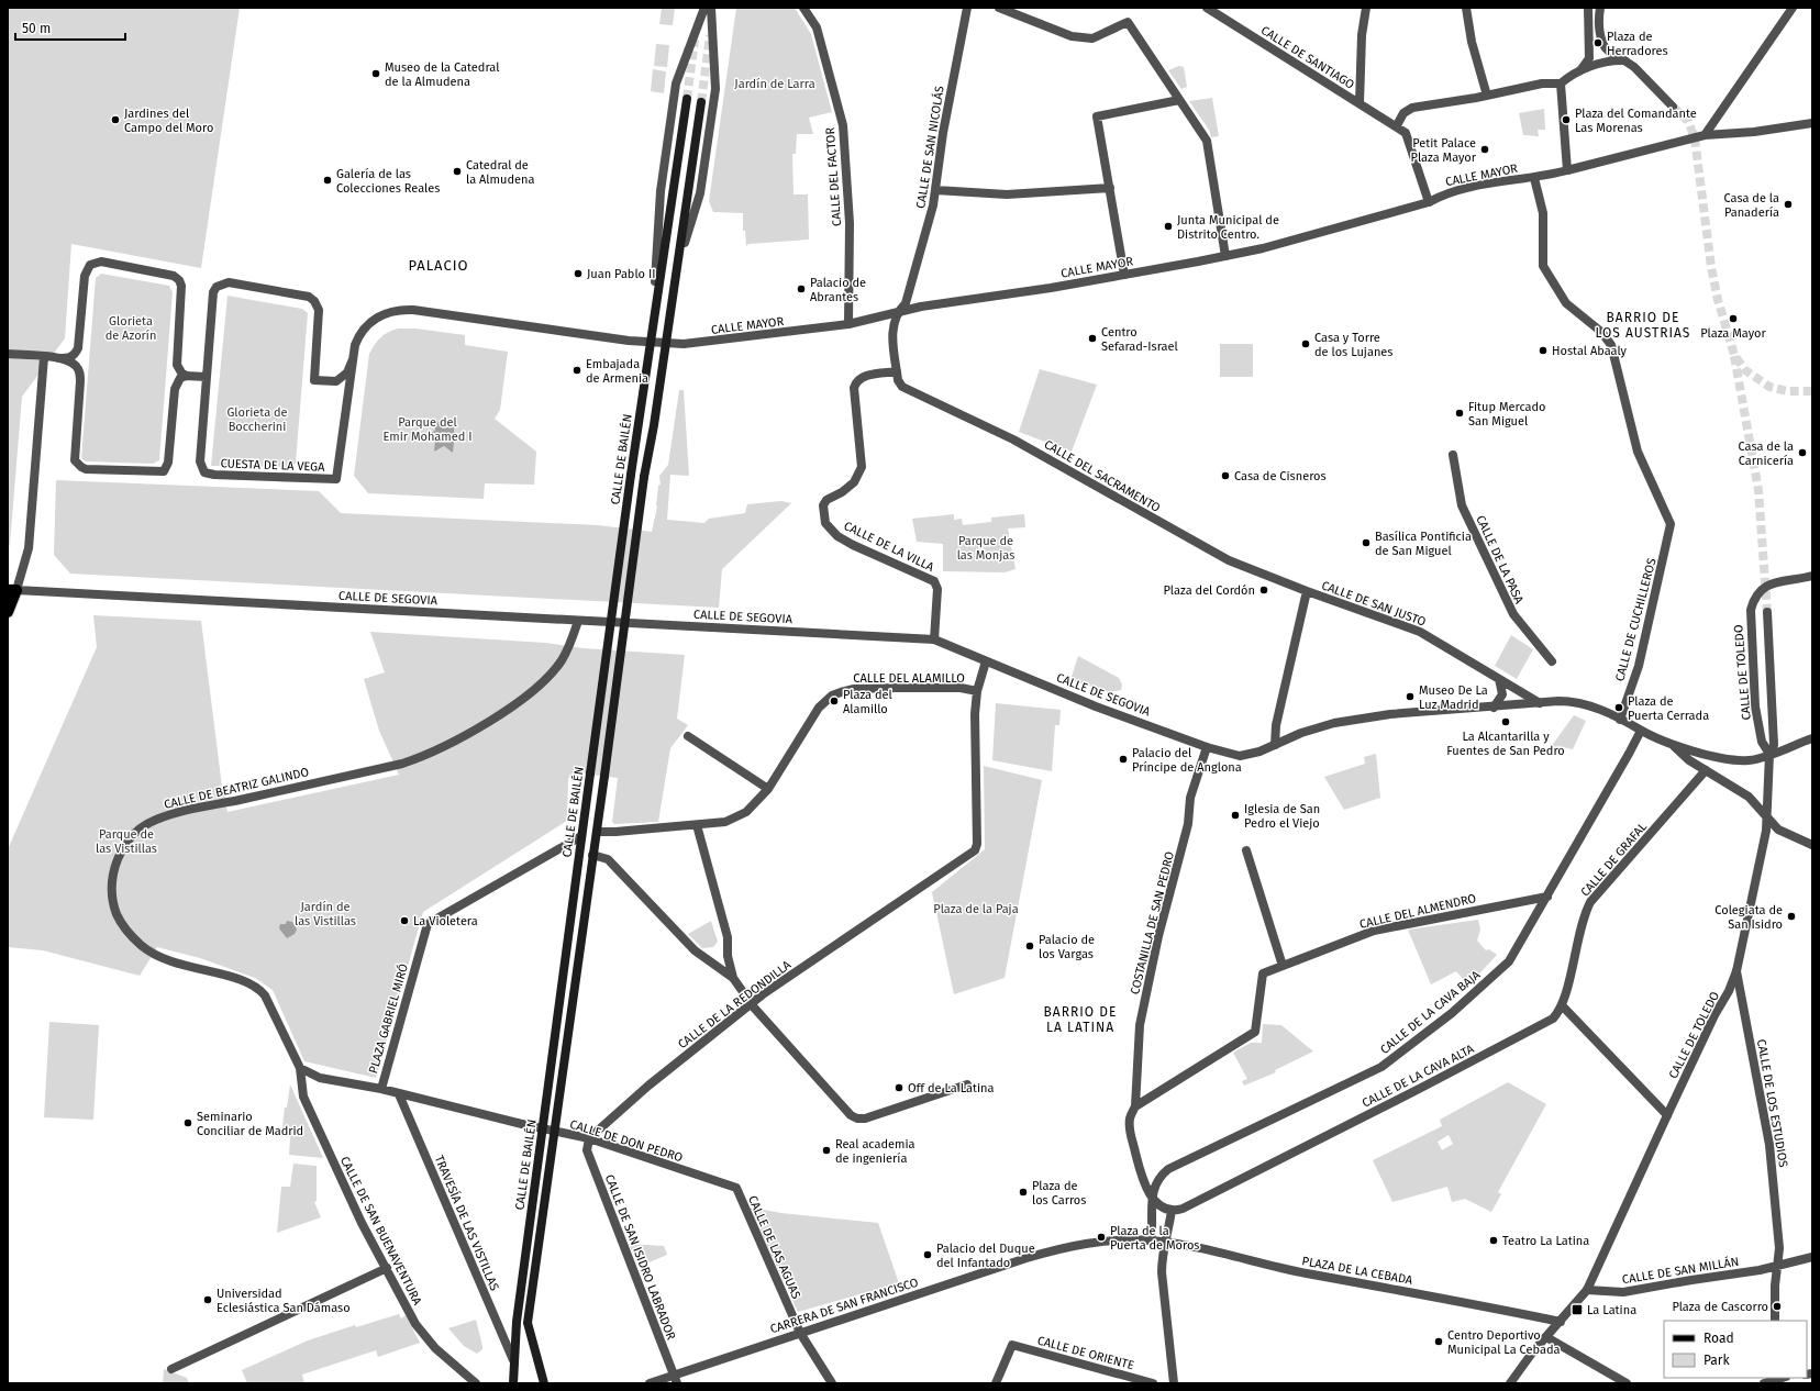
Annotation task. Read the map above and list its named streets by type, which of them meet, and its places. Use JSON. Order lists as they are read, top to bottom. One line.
{"streets":{"main road":["CALLE DE BAILÉN"],"street":["CALLE DE SANTIAGO","CALLE DE SAN NICOLÁS","CALLE MAYOR","CALLE DEL FACTOR","CUESTA DE LA VEGA","CALLE DEL SACRAMENTO","CALLE DE LA VILLA","CALLE DE LA PASA","CALLE DE SEGOVIA","CALLE DE SAN JUSTO","CALLE DE CUCHILLEROS","CALLE DE TOLEDO","CALLE DEL ALAMILLO","CALLE DE BEATRIZ GALINDO","CALLE DE GRAFAL","CALLE DEL ALMENDRO","COSTANILLA DE SAN PEDRO","CALLE DE LA REDONDILLA","CALLE DE LA CAVA BAJA","PLAZA GABRIEL MIRÓ","CALLE DE LA CAVA ALTA","CALLE DE LOS ESTUDIOS","CALLE DE DON PEDRO","TRAVESÍA DE LAS VISTILLAS","CALLE DE SAN BUENAVENTURA","CALLE DE LAS AGUAS","CALLE DE SAN ISIDRO LABRADOR","PLAZA DE LA CEBADA","CALLE DE SAN MILLÁN","CARRERA DE SAN FRANCISCO","CALLE DE ORIENTE"]},"crossings":[["CALLE DE SAN NICOLÁS","CALLE MAYOR"],["CALLE DE SAN NICOLÁS","CALLE DEL SACRAMENTO"],["CALLE MAYOR","CALLE DEL FACTOR"],["CALLE MAYOR","CALLE DE BAILÉN"],["CALLE MAYOR","CUESTA DE LA VEGA"],["CALLE MAYOR","CALLE DEL SACRAMENTO"],["CALLE MAYOR","CALLE DE CUCHILLEROS"],["CALLE DE BAILÉN","PLAZA GABRIEL MIRÓ"],["CALLE DE BAILÉN","CALLE DE DON PEDRO"],["CALLE DE BAILÉN","TRAVESÍA DE LAS VISTILLAS"],["CALLE DEL SACRAMENTO","CALLE DE LA VILLA"],["CALLE DEL SACRAMENTO","CALLE DE SAN JUSTO"],["CALLE DE LA VILLA","CALLE DE SEGOVIA"],["CALLE DE SEGOVIA","CALLE DE BEATRIZ GALINDO"],["CALLE DE SEGOVIA","COSTANILLA DE SAN PEDRO"],["CALLE DE SEGOVIA","CALLE DE LA REDONDILLA"],["CALLE DE TOLEDO","CALLE DE LOS ESTUDIOS"],["CALLE DE TOLEDO","PLAZA DE LA CEBADA"],["CALLE DE TOLEDO","CALLE DE SAN MILLÁN"],["CALLE DEL ALAMILLO","CALLE DE LA REDONDILLA"],["CALLE DE BEATRIZ GALINDO","PLAZA GABRIEL MIRÓ"],["CALLE DE BEATRIZ GALINDO","CALLE DE SAN BUENAVENTURA"],["CALLE DE GRAFAL","CALLE DE LA CAVA ALTA"],["CALLE DEL ALMENDRO","COSTANILLA DE SAN PEDRO"],["CALLE DEL ALMENDRO","CALLE DE LA CAVA BAJA"],["COSTANILLA DE SAN PEDRO","CALLE DE LA CAVA BAJA"],["CALLE DE LA REDONDILLA","CALLE DE DON PEDRO"],["CALLE DE LA REDONDILLA","CALLE DE SAN ISIDRO LABRADOR"],["CALLE DE LA CAVA BAJA","PLAZA DE LA CEBADA"],["CALLE DE LA CAVA BAJA","CARRERA DE SAN FRANCISCO"],["PLAZA GABRIEL MIRÓ","CALLE DE DON PEDRO"],["PLAZA GABRIEL MIRÓ","CALLE DE SAN BUENAVENTURA"],["CALLE DE LOS ESTUDIOS","CALLE DE SAN MILLÁN"],["CALLE DE DON PEDRO","TRAVESÍA DE LAS VISTILLAS"],["CALLE DE DON PEDRO","CALLE DE LAS AGUAS"],["CALLE DE DON PEDRO","CALLE DE SAN ISIDRO LABRADOR"],["CALLE DE LAS AGUAS","CARRERA DE SAN FRANCISCO"],["CALLE DE SAN ISIDRO LABRADOR","CARRERA DE SAN FRANCISCO"],["PLAZA DE LA CEBADA","CARRERA DE SAN FRANCISCO"]],"districts":["PALACIO","BARRIO DE LOS AUSTRIAS","BARRIO DE LA LATINA"],"parks":["Jardín de Larra","Glorieta de Azorín","Glorieta de Boccherini","Parque del Emir Mohamed I","Parque de las Monjas","Parque de las Vistillas","Jardín de las Vistillas","Plaza de la Paja"],"places":{"other":["Plaza de Herradores","Museo de la Catedral de la Almudena","Jardines del Campo del Moro","Plaza del Comandante Las Morenas","Petit Palace Plaza Mayor","Catedral de la Almudena","Galería de las Colecciones Reales","Casa de la Panadería","Junta Municipal de Distrito Centro.","Juan Pablo II","Palacio de Abrantes","Plaza Mayor","Centro Sefarad-Israel","Casa y Torre de los Lujanes","Hostal Abaaly","Embajada de Armenia","Fitup Mercado San Miguel","Casa de la Carnicería","Casa de Cisneros","Basílica Pontificia de San Miguel","Plaza del Cordón","Museo De La Luz Madrid","Plaza del Alamillo","Plaza de Puerta Cerrada","La Alcantarilla y Fuentes de San Pedro","Palacio del Príncipe de Anglona","Iglesia de San Pedro el Viejo","Colegiata de San Isidro","La Violetera","Palacio de los Vargas","Off de La Latina","Seminario Conciliar de Madrid","Real academia de ingeniería","Plaza de los Carros","Plaza de la Puerta de Moros","Teatro La Latina","Palacio del Duque del Infantado","Universidad Eclesiástica San Dámaso","Plaza de Cascorro","Centro Deportivo Municipal La Cebada"],"transit":["La Latina"]},"legend":["Road","Park"],"scale_bar":"50 m"}
